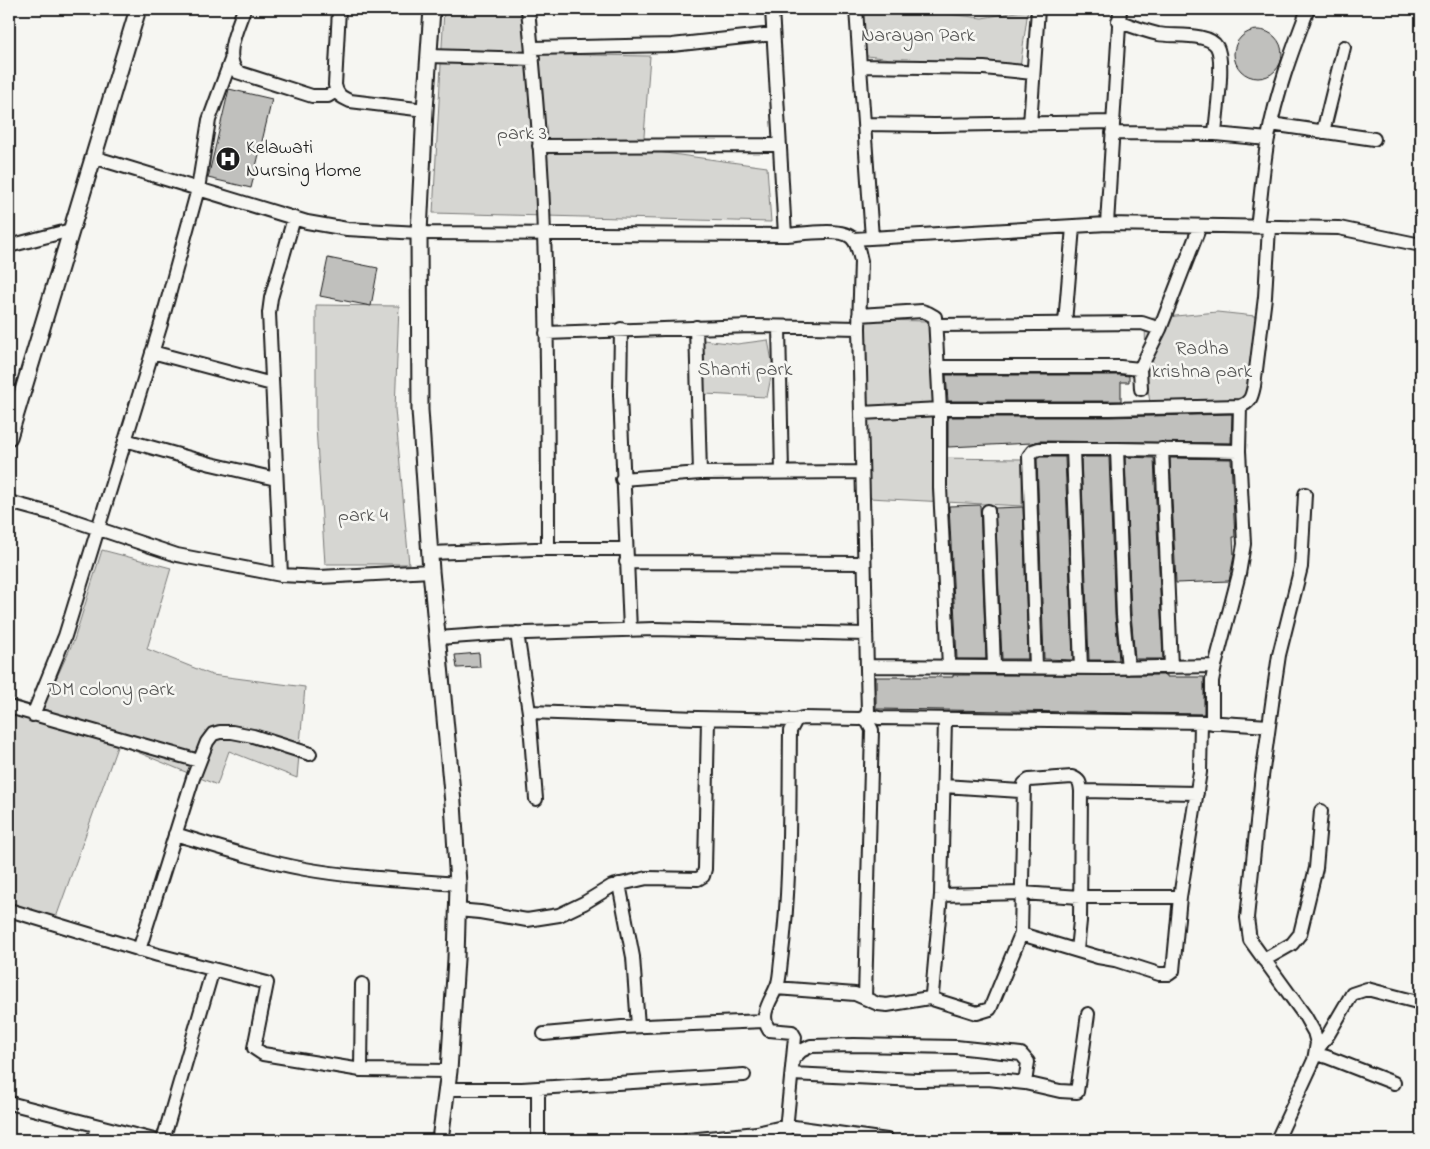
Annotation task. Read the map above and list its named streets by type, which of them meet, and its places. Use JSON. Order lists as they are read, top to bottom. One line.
{"parks":["Narayan Park","park 3","Radha krishna park","Shanti park","park 4","DM colony park"],"places":{"hospital":["Kelawati Nursing Home"]}}
